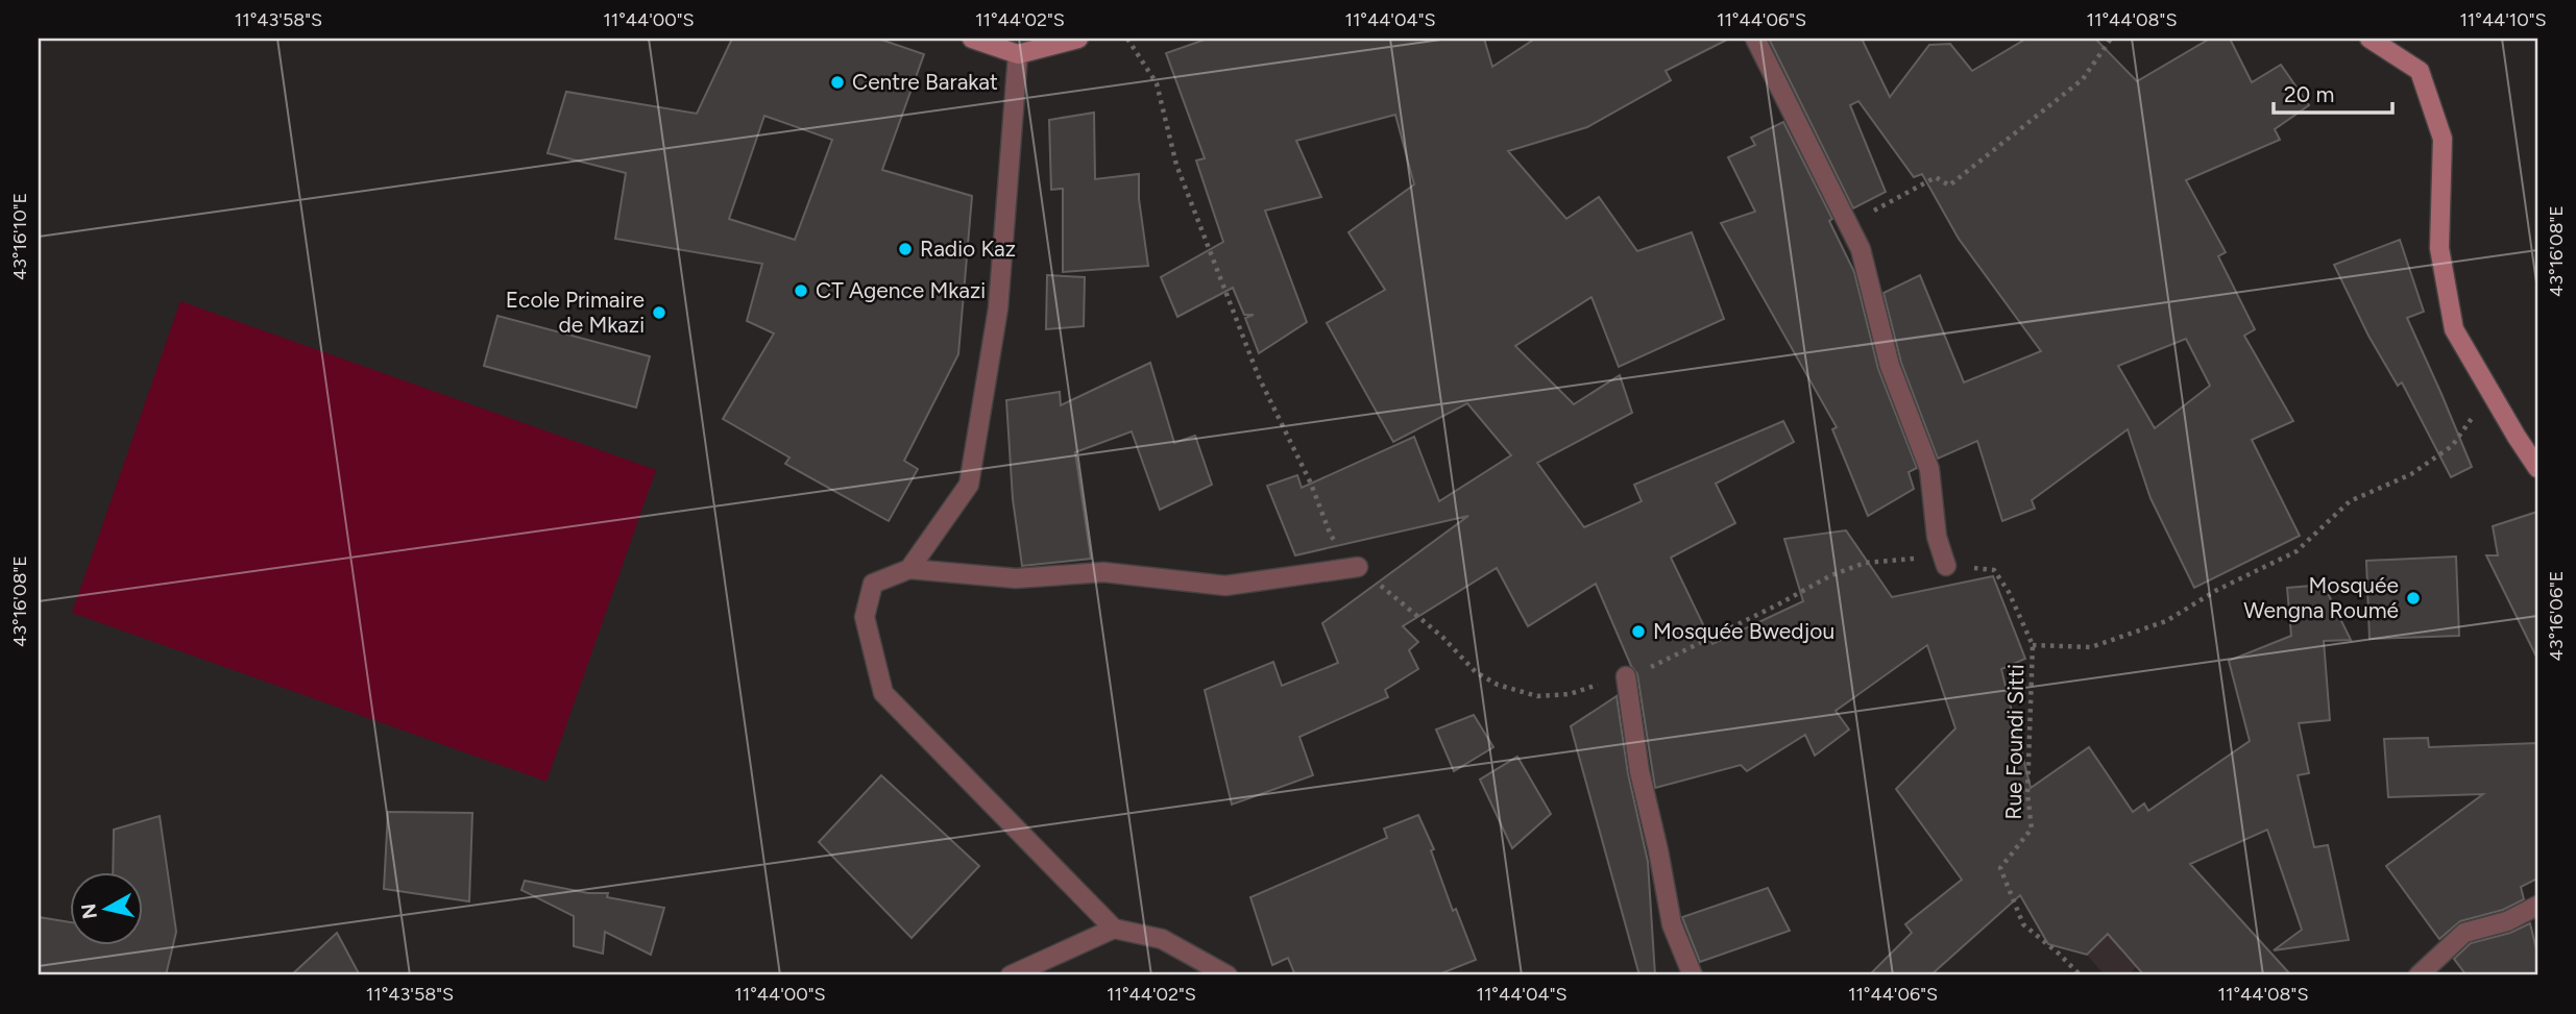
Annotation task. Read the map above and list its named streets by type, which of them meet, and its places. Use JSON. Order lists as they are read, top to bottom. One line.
{"streets":{"path":["Rue Foundi Sitti"]},"places":["Centre Barakat","Radio Kaz","CT Agence Mkazi","Ecole Primaire de Mkazi","Mosquée Wengna Roumé","Mosquée Bwedjou"],"scale_bar":"20 m","north":"left","coordinates":["11°43'58\"S","11°44'00\"S","11°44'02\"S","11°44'04\"S","11°44'06\"S","11°44'08\"S","11°44'10\"S","43°16'10\"E","43°16'08\"E","43°16'06\"E"]}
